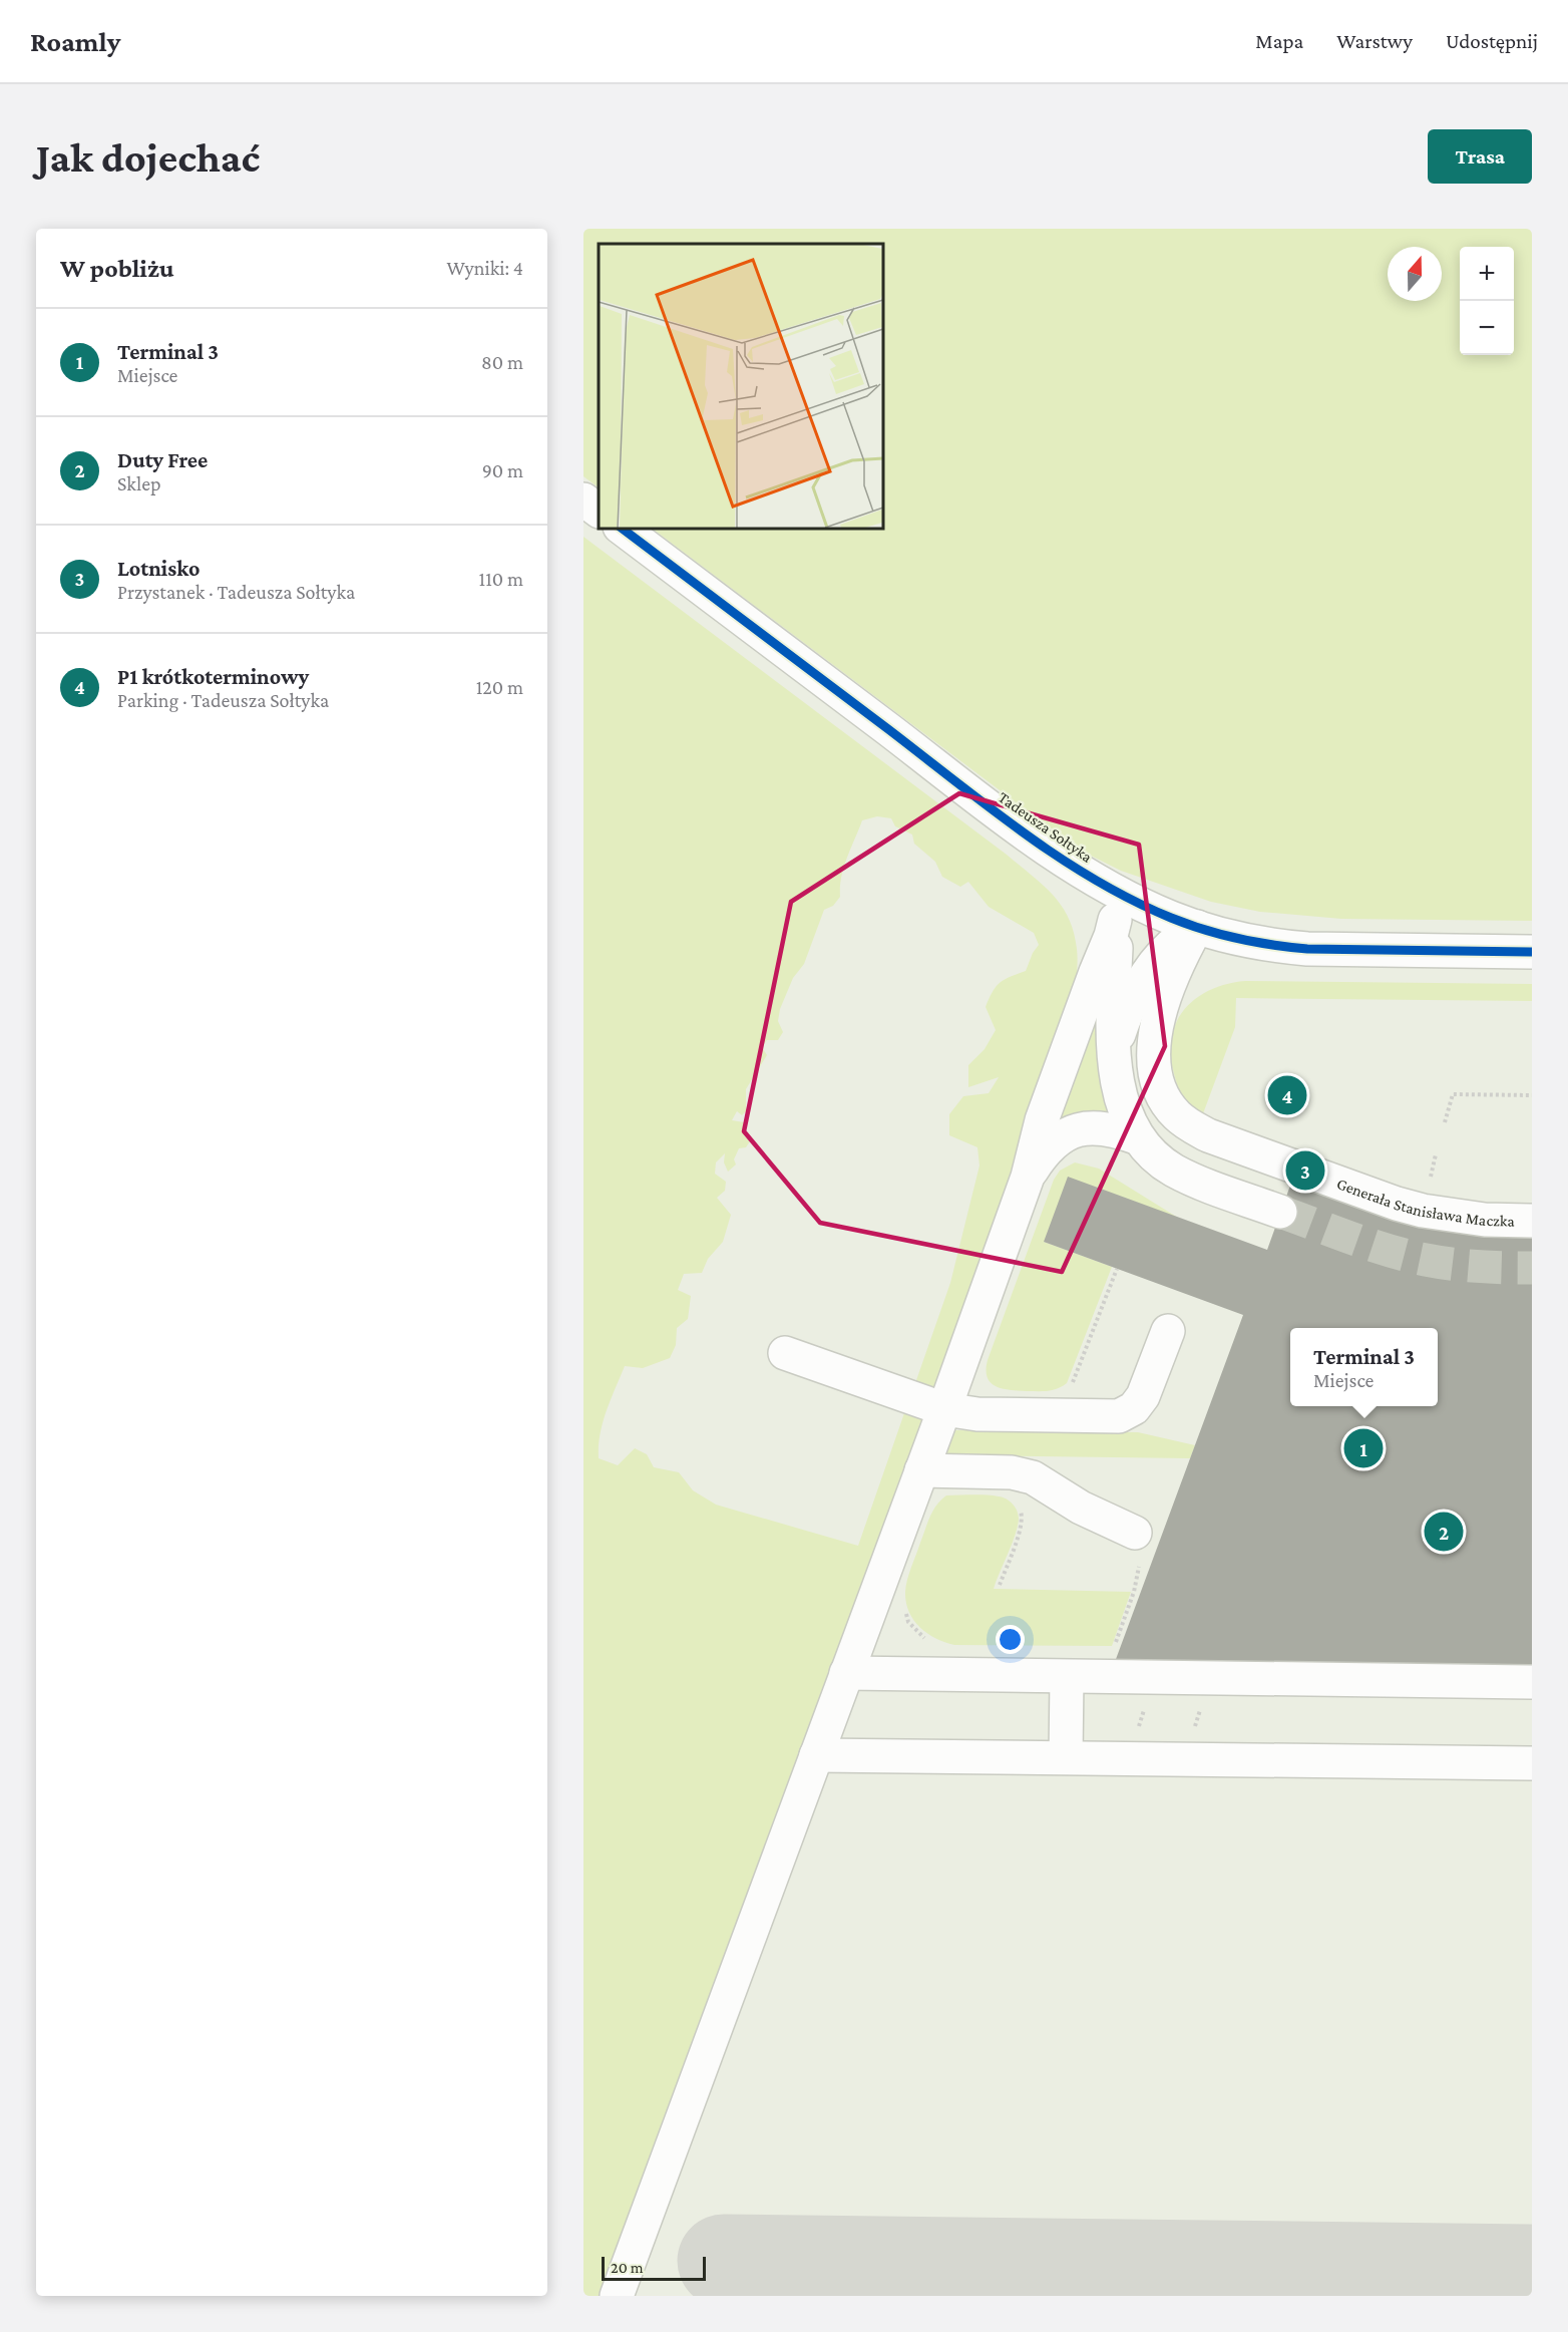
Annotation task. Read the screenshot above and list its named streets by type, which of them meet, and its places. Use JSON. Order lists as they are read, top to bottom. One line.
{"streets":{"street":["Tadeusza Sołtyka","Generała Stanisława Maczka"]},"crossings":[["Tadeusza Sołtyka","Generała Stanisława Maczka"]],"scale_bar":"20 m","north":"top","page":{"header":"Roamly","nav":["Mapa","Warstwy","Udostępnij"],"buttons":"Trasa","title":"Jak dojechać","heading":["W pobliżu","Wyniki: 4"],"map_buttons":["+","−"],"list":[{"mark":"1","name":"Terminal 3","note":"Miejsce","value":"80 m"},{"mark":"2","name":"Duty Free","note":"Sklep","value":"90 m"},{"mark":"3","name":"Lotnisko","note":"Przystanek · Tadeusza Sołtyka","value":"110 m"},{"mark":"4","name":"P1 krótkoterminowy","note":"Parking · Tadeusza Sołtyka","value":"120 m"}],"pins":["4","3","1","2"],"popup":["Terminal 3","Miejsce"],"scale":"20 m"}}
